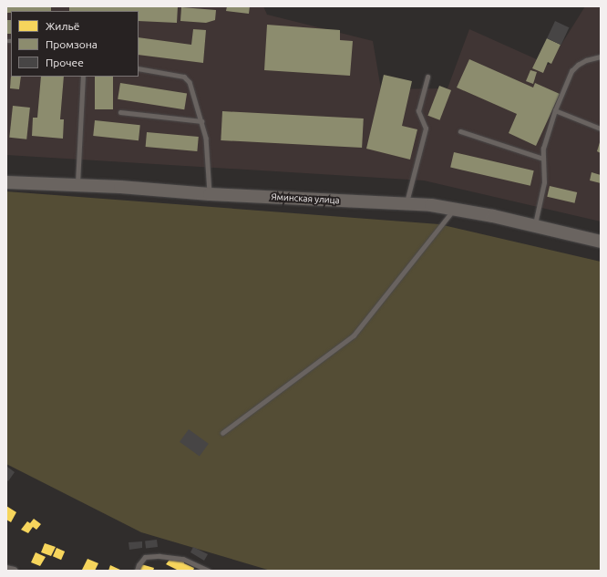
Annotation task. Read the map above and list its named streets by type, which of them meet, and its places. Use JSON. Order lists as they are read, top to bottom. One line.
{"streets":{"main road":["Яминская улица"]},"legend":["Жильё","Промзона","Прочее"]}
